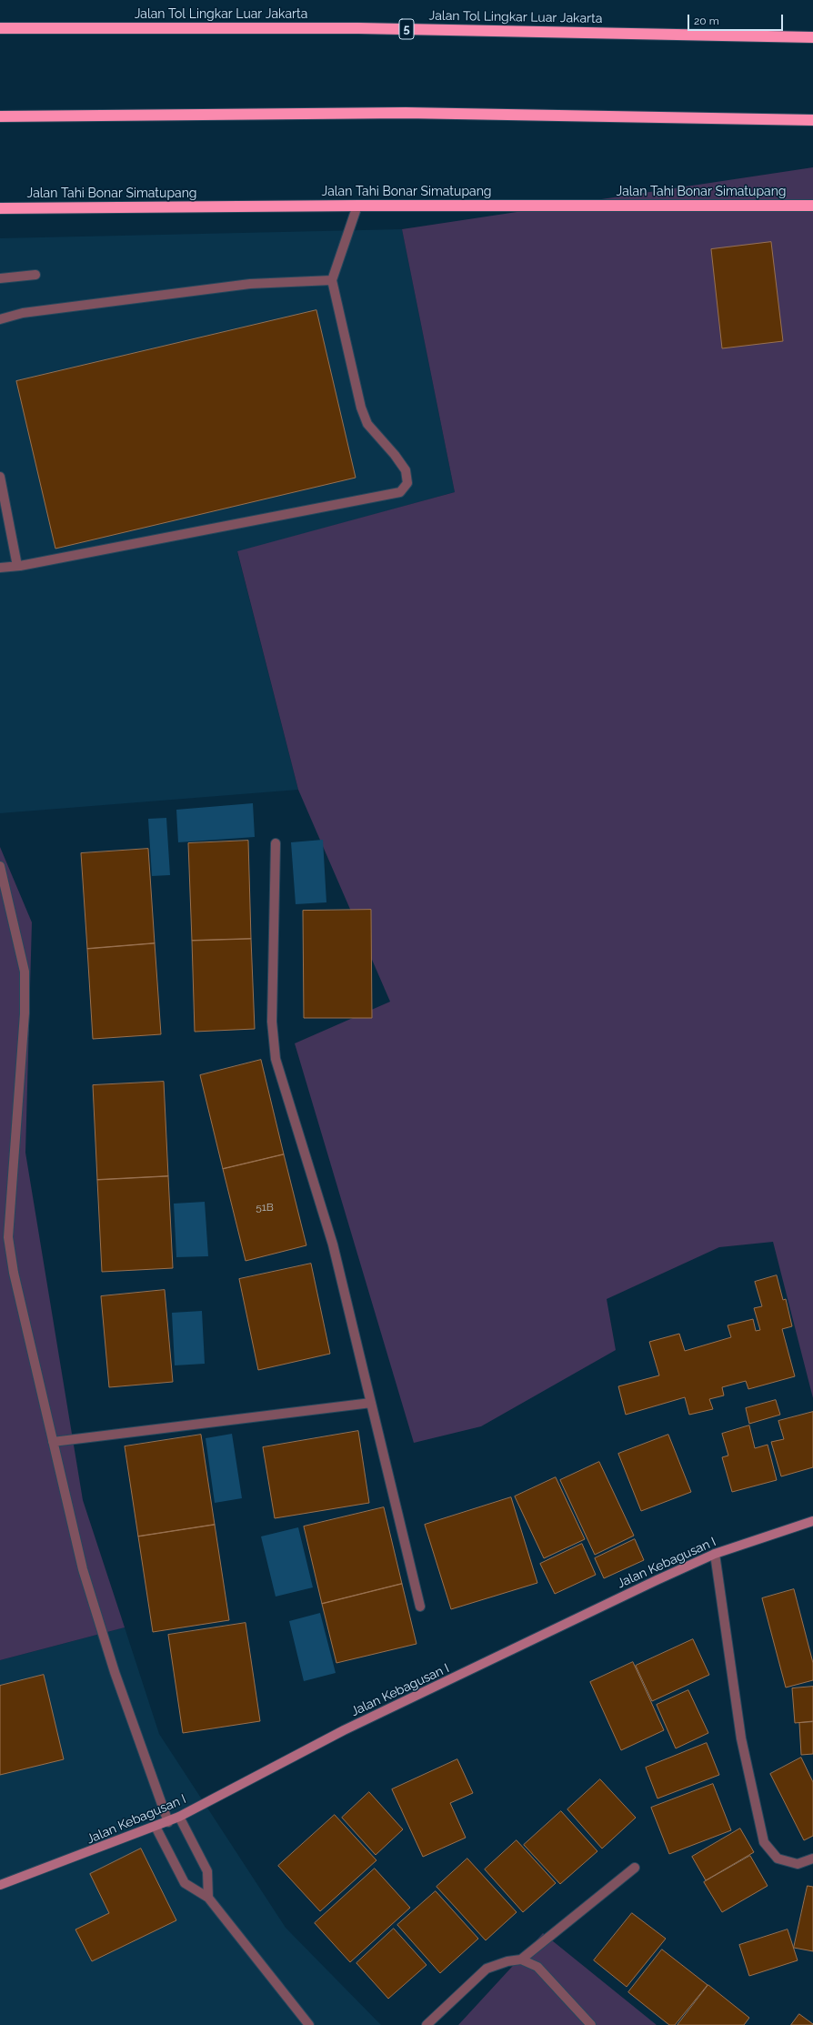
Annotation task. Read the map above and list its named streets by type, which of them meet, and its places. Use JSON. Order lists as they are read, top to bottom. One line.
{"streets":{"highway":["Jalan Tol Lingkar Luar Jakarta","5","Jalan Tahi Bonar Simatupang"],"street":["Jalan Kebagusan I"]},"house_numbers":["51B"],"scale_bar":"20 m"}
